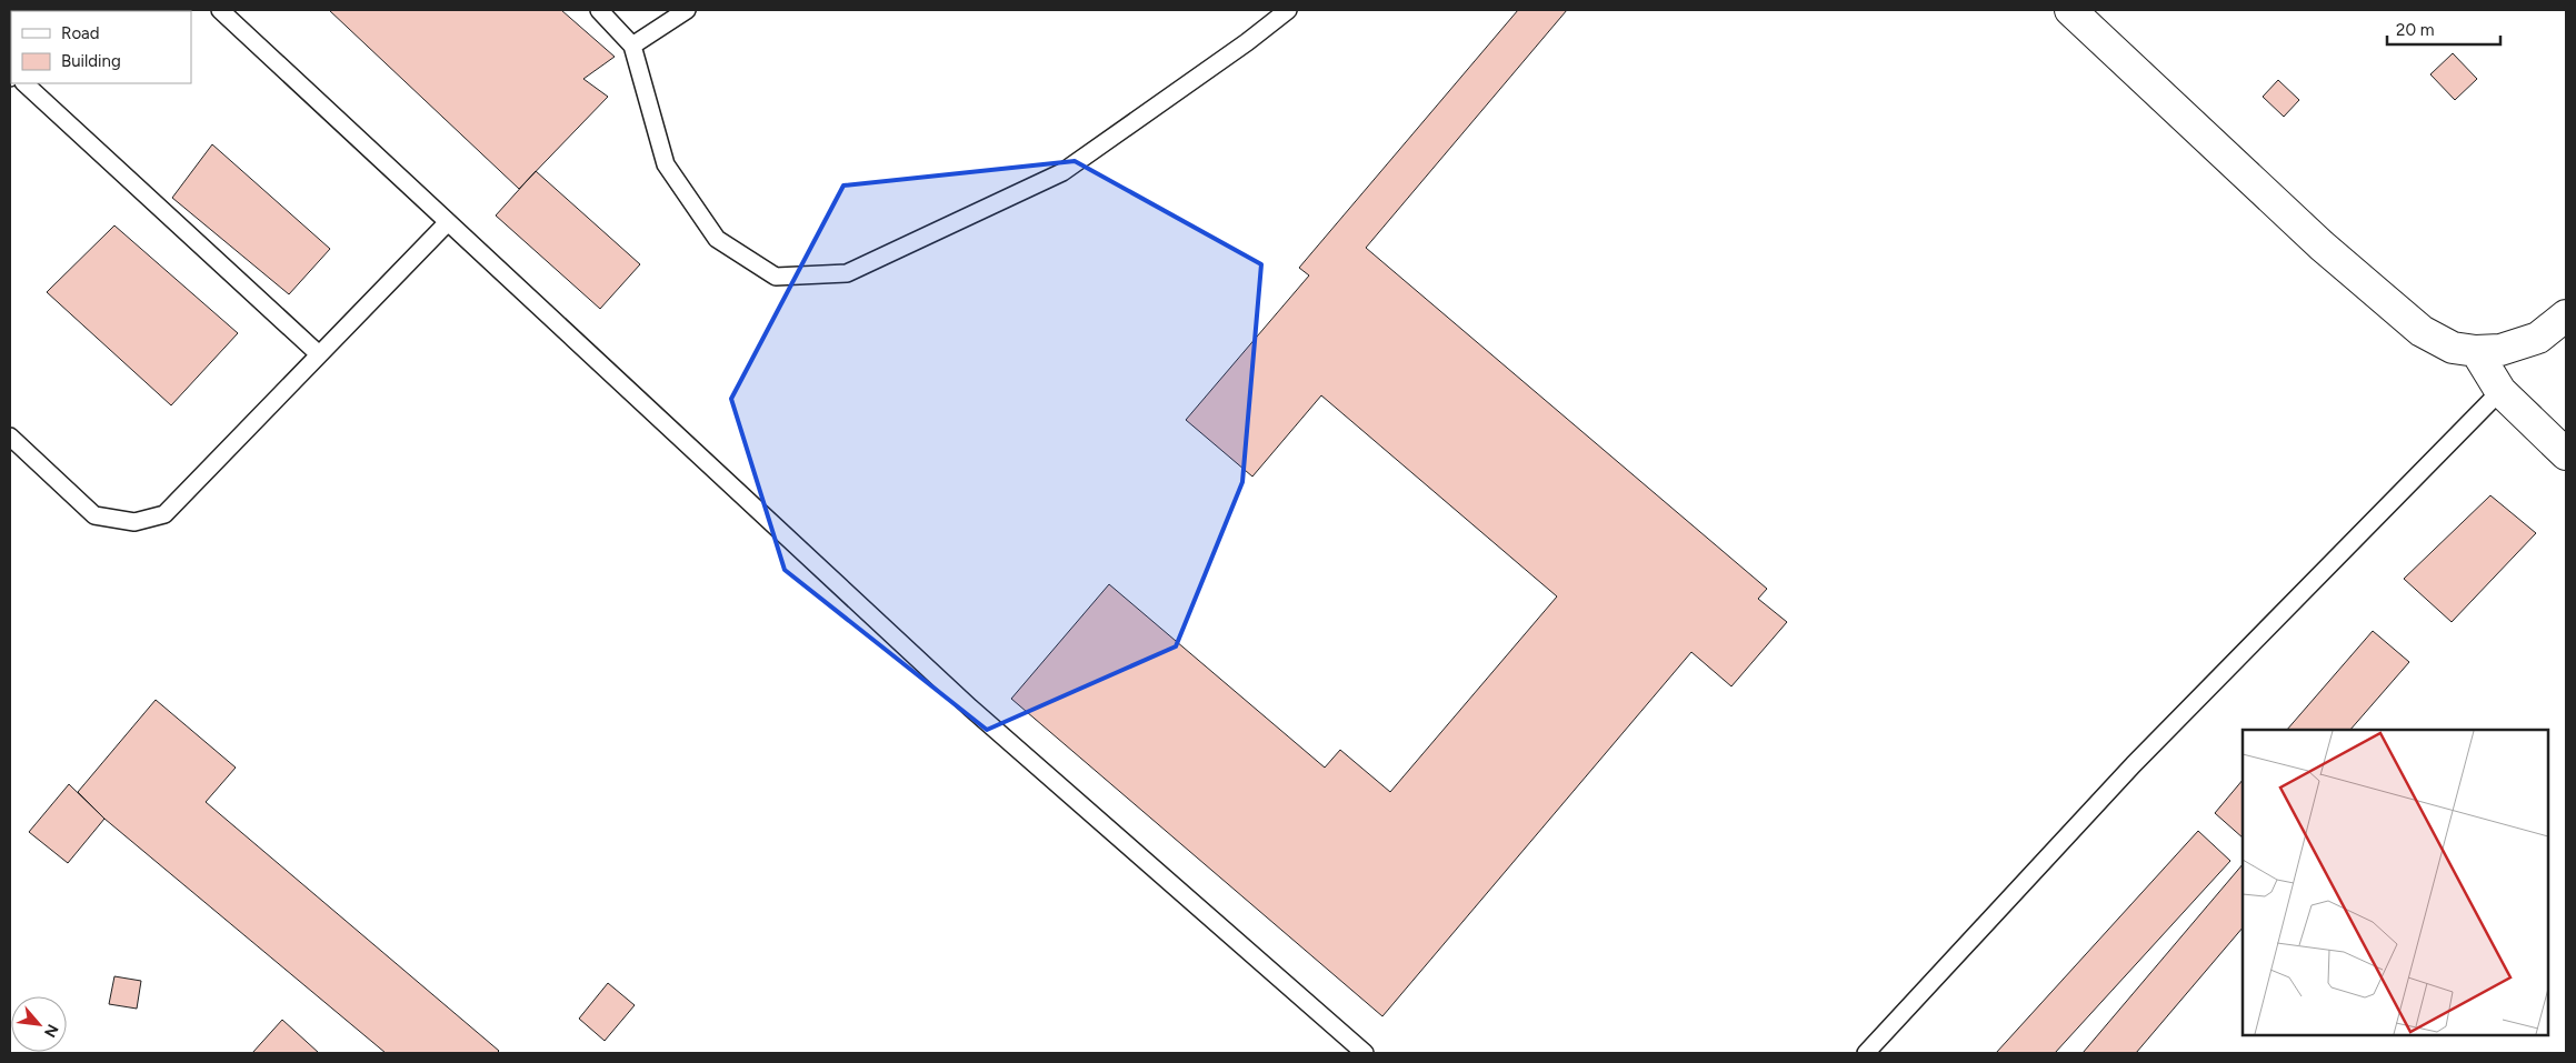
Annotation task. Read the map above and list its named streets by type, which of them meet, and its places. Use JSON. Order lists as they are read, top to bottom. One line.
{"legend":["Road","Building"],"scale_bar":"20 m","north":"bottom right"}
